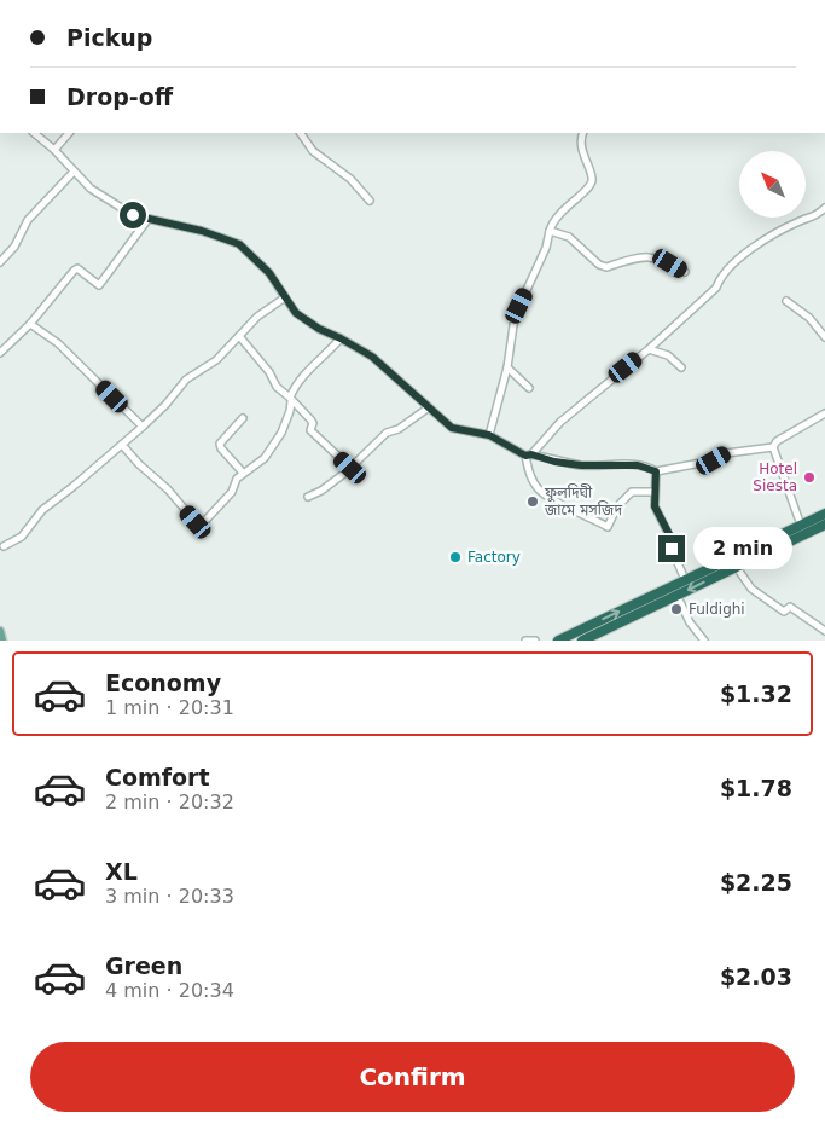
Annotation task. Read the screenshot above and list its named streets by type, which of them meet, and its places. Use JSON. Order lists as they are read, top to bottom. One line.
{"places":["Hotel Siesta","ফুলদিঘী জামে মসজিদ","Factory","Fuldighi"],"north":"top left","page":{"banner":["Pickup","Drop-off"],"bubble":"2 min","list":[{"name":"Economy","note":"1 min · 20:31","value":"$1.32"},{"name":"Comfort","note":"2 min · 20:32","value":"$1.78"},{"name":"XL","note":"3 min · 20:33","value":"$2.25"},{"name":"Green","note":"4 min · 20:34","value":"$2.03"}],"buttons":"Confirm"}}
